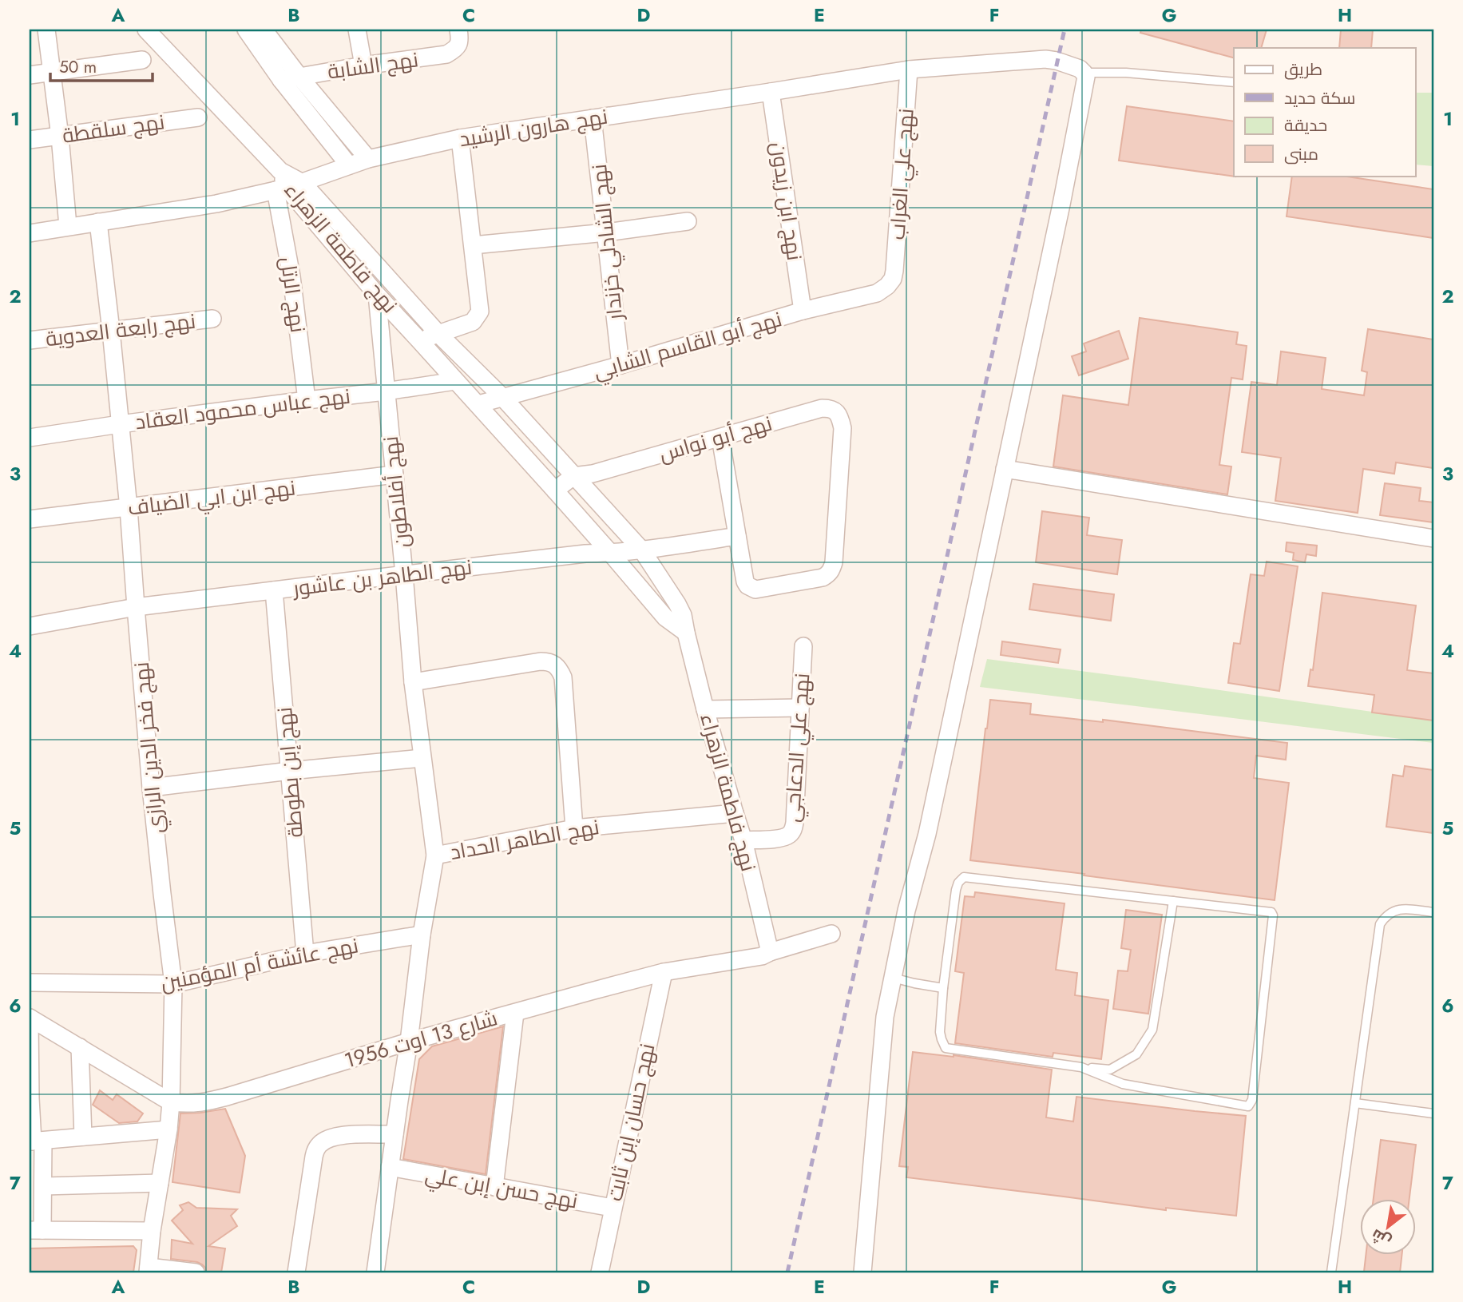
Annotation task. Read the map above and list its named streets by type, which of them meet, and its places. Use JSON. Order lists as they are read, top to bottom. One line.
{"streets":{"street":["نهج الشابة","نهج هارون الرشيد","نهج سلقطة","نهج علي الغراب","نهج ابن زيدون","نهج الشادلي خزندار","نهج فاطمة الزهراء","نهج الرتل","نهج رابعة العدوية","نهج أبو القاسم الشابي","نهج عباس محمود العقاد","نهج أبو نواس","نهج أفلاطون","نهج ابن ابي الضياف","نهج الطاهر بن عاشور","نهج فخر الدين الرازي","نهج علي الدعاجي","نهج إبن بطوطة","نهج الطاهر الحداد","نهج عائشة أم المؤمنين","شارع 13 اوت 1956","نهج حسان إبن ثابت","نهج حسن إبن علي"]},"crossings":[["نهج هارون الرشيد","نهج علي الغراب"],["نهج هارون الرشيد","نهج ابن زيدون"],["نهج هارون الرشيد","نهج الشادلي خزندار"],["نهج هارون الرشيد","نهج فاطمة الزهراء"],["نهج هارون الرشيد","نهج الرتل"],["نهج هارون الرشيد","نهج فخر الدين الرازي"],["نهج علي الغراب","نهج أبو القاسم الشابي"],["نهج ابن زيدون","نهج أبو القاسم الشابي"],["نهج الشادلي خزندار","نهج أبو القاسم الشابي"],["نهج فاطمة الزهراء","نهج الرتل"],["نهج فاطمة الزهراء","نهج أبو القاسم الشابي"],["نهج فاطمة الزهراء","نهج عباس محمود العقاد"],["نهج فاطمة الزهراء","نهج أبو نواس"],["نهج فاطمة الزهراء","نهج أفلاطون"],["نهج فاطمة الزهراء","نهج الطاهر بن عاشور"],["نهج فاطمة الزهراء","نهج علي الدعاجي"],["نهج فاطمة الزهراء","نهج الطاهر الحداد"],["نهج فاطمة الزهراء","شارع 13 اوت 1956"],["نهج الرتل","نهج عباس محمود العقاد"],["نهج رابعة العدوية","نهج فخر الدين الرازي"],["نهج عباس محمود العقاد","نهج أفلاطون"],["نهج عباس محمود العقاد","نهج فخر الدين الرازي"],["نهج أبو نواس","نهج الطاهر بن عاشور"],["نهج أفلاطون","نهج ابن ابي الضياف"],["نهج أفلاطون","نهج الطاهر بن عاشور"],["نهج أفلاطون","نهج الطاهر الحداد"],["نهج ابن ابي الضياف","نهج فخر الدين الرازي"],["نهج الطاهر بن عاشور","نهج فخر الدين الرازي"],["نهج الطاهر بن عاشور","نهج إبن بطوطة"],["نهج فخر الدين الرازي","نهج عائشة أم المؤمنين"],["نهج فخر الدين الرازي","شارع 13 اوت 1956"],["نهج إبن بطوطة","نهج عائشة أم المؤمنين"],["نهج الطاهر الحداد","نهج عائشة أم المؤمنين"],["نهج الطاهر الحداد","شارع 13 اوت 1956"],["نهج الطاهر الحداد","نهج حسن إبن علي"],["شارع 13 اوت 1956","نهج حسان إبن ثابت"],["نهج حسان إبن ثابت","نهج حسن إبن علي"]],"legend":["طريق","سكة حديد","حديقة","مبنى"],"scale_bar":"50 m","north":"bottom left","grid":{"columns":["A","B","C","D","E","F","G","H"],"rows":["1","2","3","4","5","6","7"]}}
